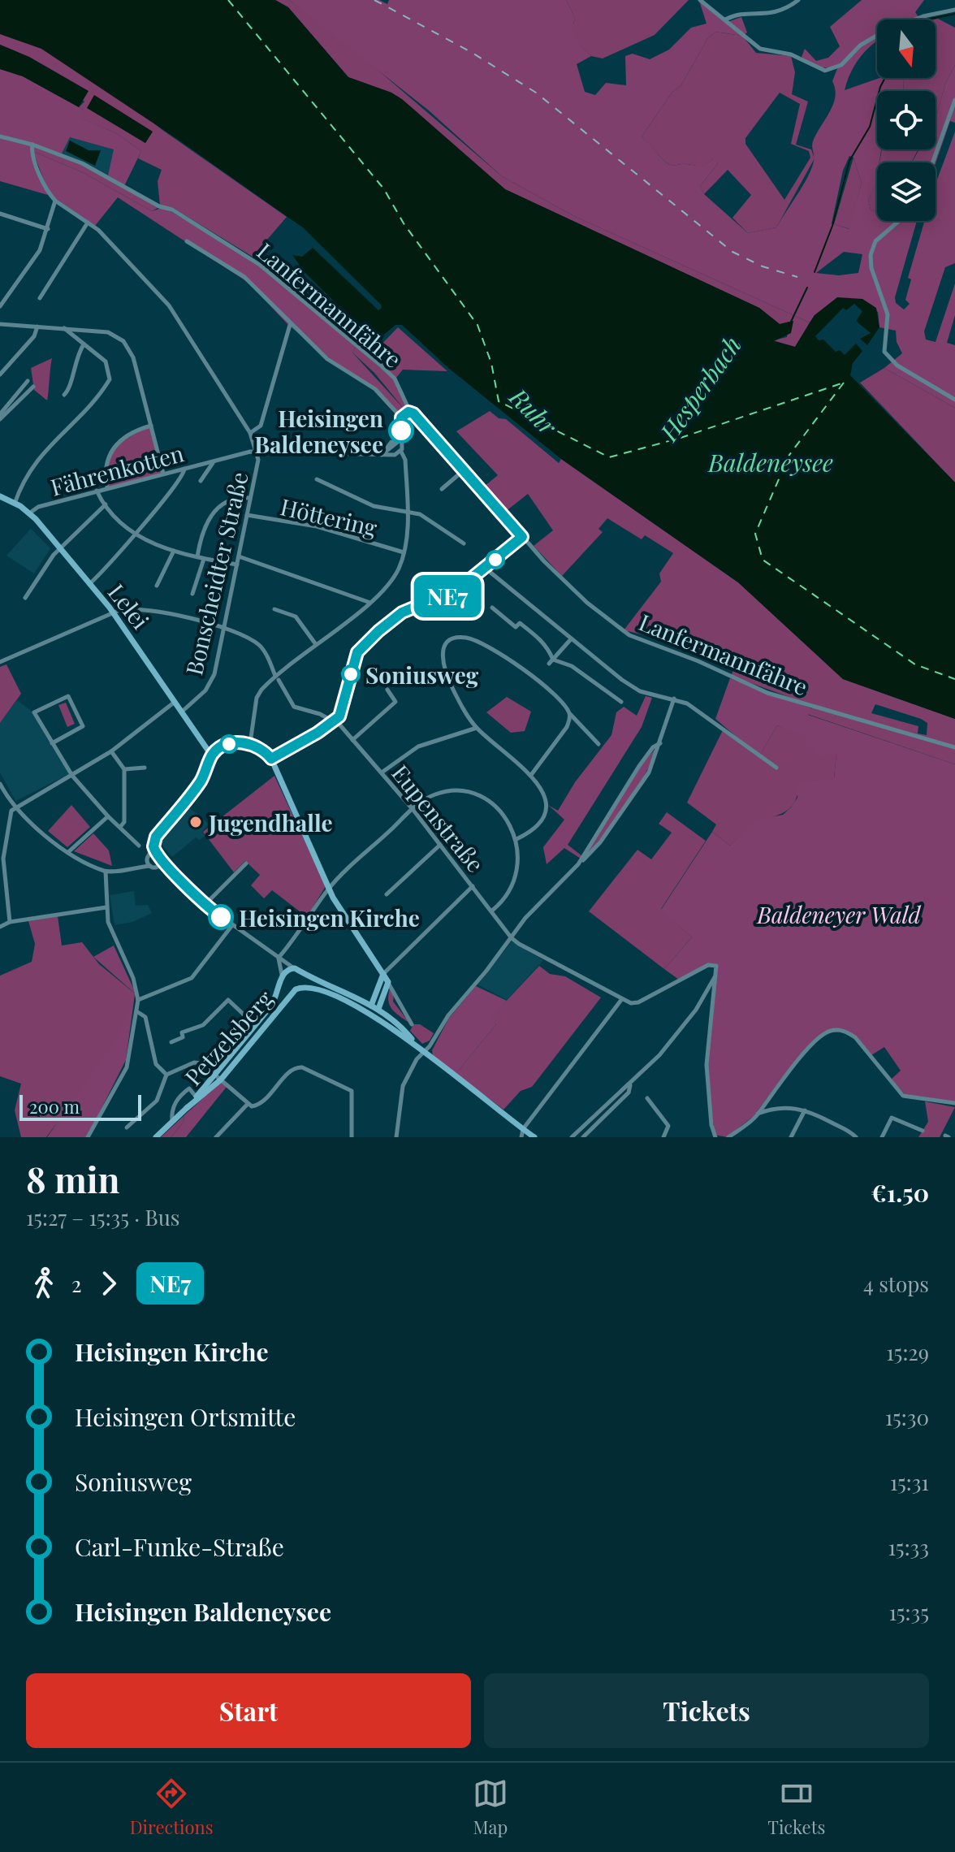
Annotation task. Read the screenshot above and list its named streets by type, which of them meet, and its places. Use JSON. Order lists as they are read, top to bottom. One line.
{"streets":{"main road":["Lelei","Petzelsberg"],"street":["Lanfermannfähre","Fährenkotten","Höttering","Bonscheidter Straße","Eupenstraße"]},"crossings":[["Fährenkotten","Bonscheidter Straße"],["Fährenkotten","Lelei"],["Höttering","Bonscheidter Straße"],["Bonscheidter Straße","Lelei"]],"water":["Hesperbach","Ruhr","Baldeneysee"],"parks":["Baldeneyer Wald"],"places":["Heisingen Baldeneysee","Soniusweg","Jugendhalle","Heisingen Kirche"],"lines":["bus line NE7"],"scale_bar":"200 m","north":"bottom","page":{"on_map":"NE7","scale":"200 m","heading":["8 min","15:27 – 15:35 · Bus","€1.50"],"legs":["2","NE7","4 stops"],"list":[{"name":"Heisingen Kirche","value":"15:29"},{"name":"Heisingen Ortsmitte","value":"15:30"},{"name":"Soniusweg","value":"15:31"},{"name":"Carl-Funke-Straße","value":"15:33"},{"name":"Heisingen Baldeneysee","value":"15:35"}],"buttons":["Start","Tickets"],"tabs":["Directions","Map","Tickets"]}}
